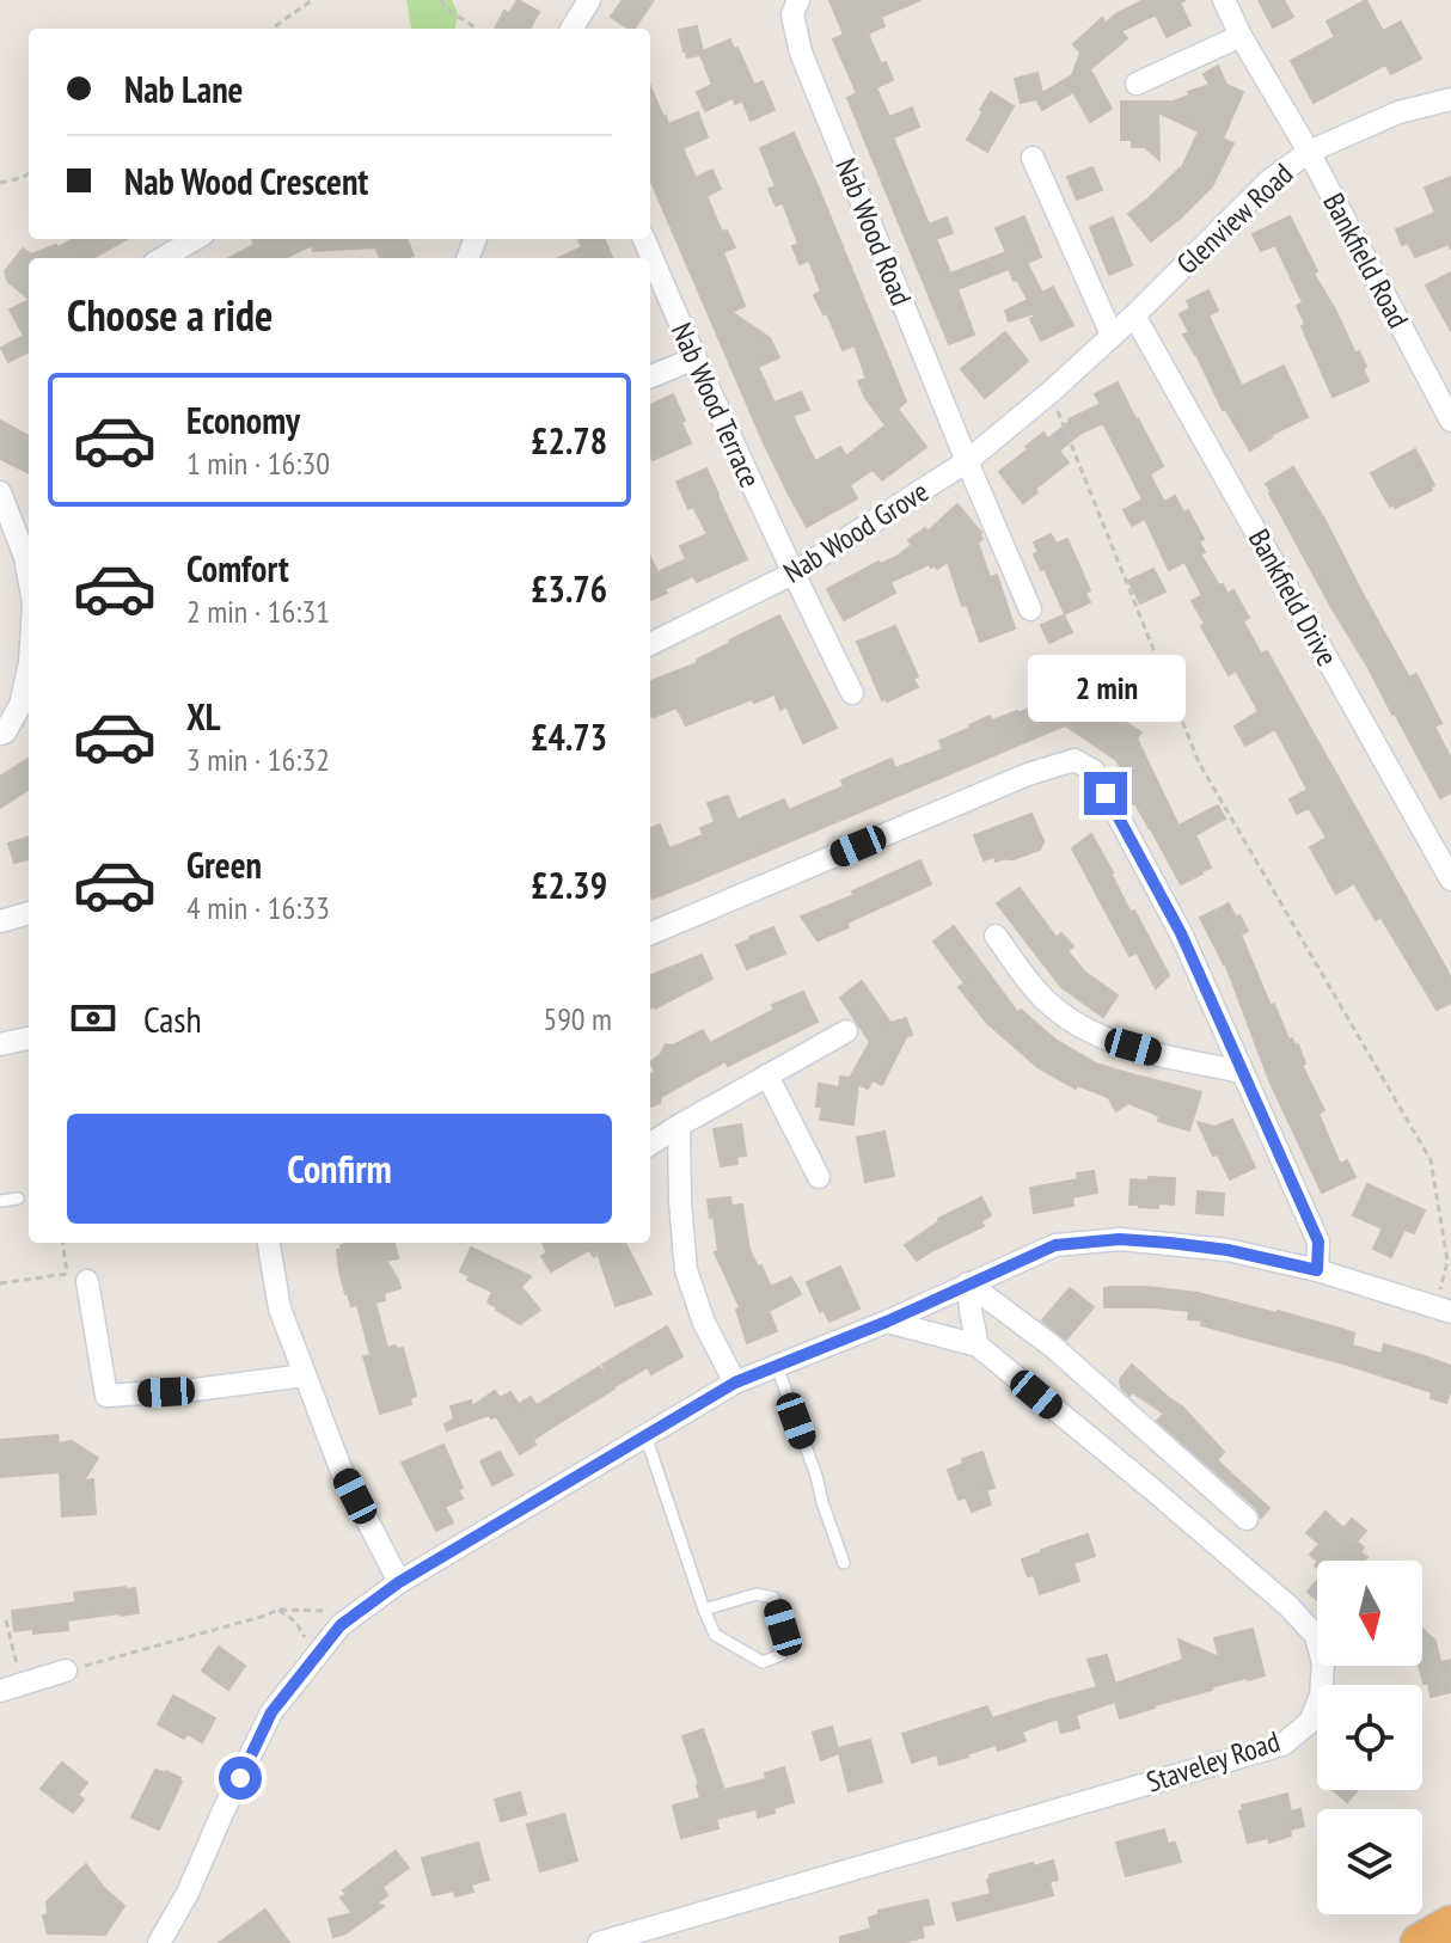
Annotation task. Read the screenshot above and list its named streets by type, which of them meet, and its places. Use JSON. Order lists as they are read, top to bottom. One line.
{"streets":{"street":["Glenview Road","Nab Wood Road","Bankfield Road","Nab Wood Terrace","Nab Wood Grove","Bankfield Drive","Staveley Road"]},"crossings":[["Glenview Road","Bankfield Road"],["Glenview Road","Nab Wood Grove"],["Glenview Road","Bankfield Drive"],["Nab Wood Road","Nab Wood Grove"],["Nab Wood Terrace","Nab Wood Grove"]],"north":"bottom","page":{"banner":["Nab Lane","Nab Wood Crescent"],"heading":"Choose a ride","list":[{"name":"Economy","note":"1 min · 16:30","value":"£2.78"},{"name":"Comfort","note":"2 min · 16:31","value":"£3.76"},{"name":"XL","note":"3 min · 16:32","value":"£4.73"},{"name":"Green","note":"4 min · 16:33","value":"£2.39"}],"bubble":"2 min","pay":["Cash","590 m"],"buttons":"Confirm"}}
